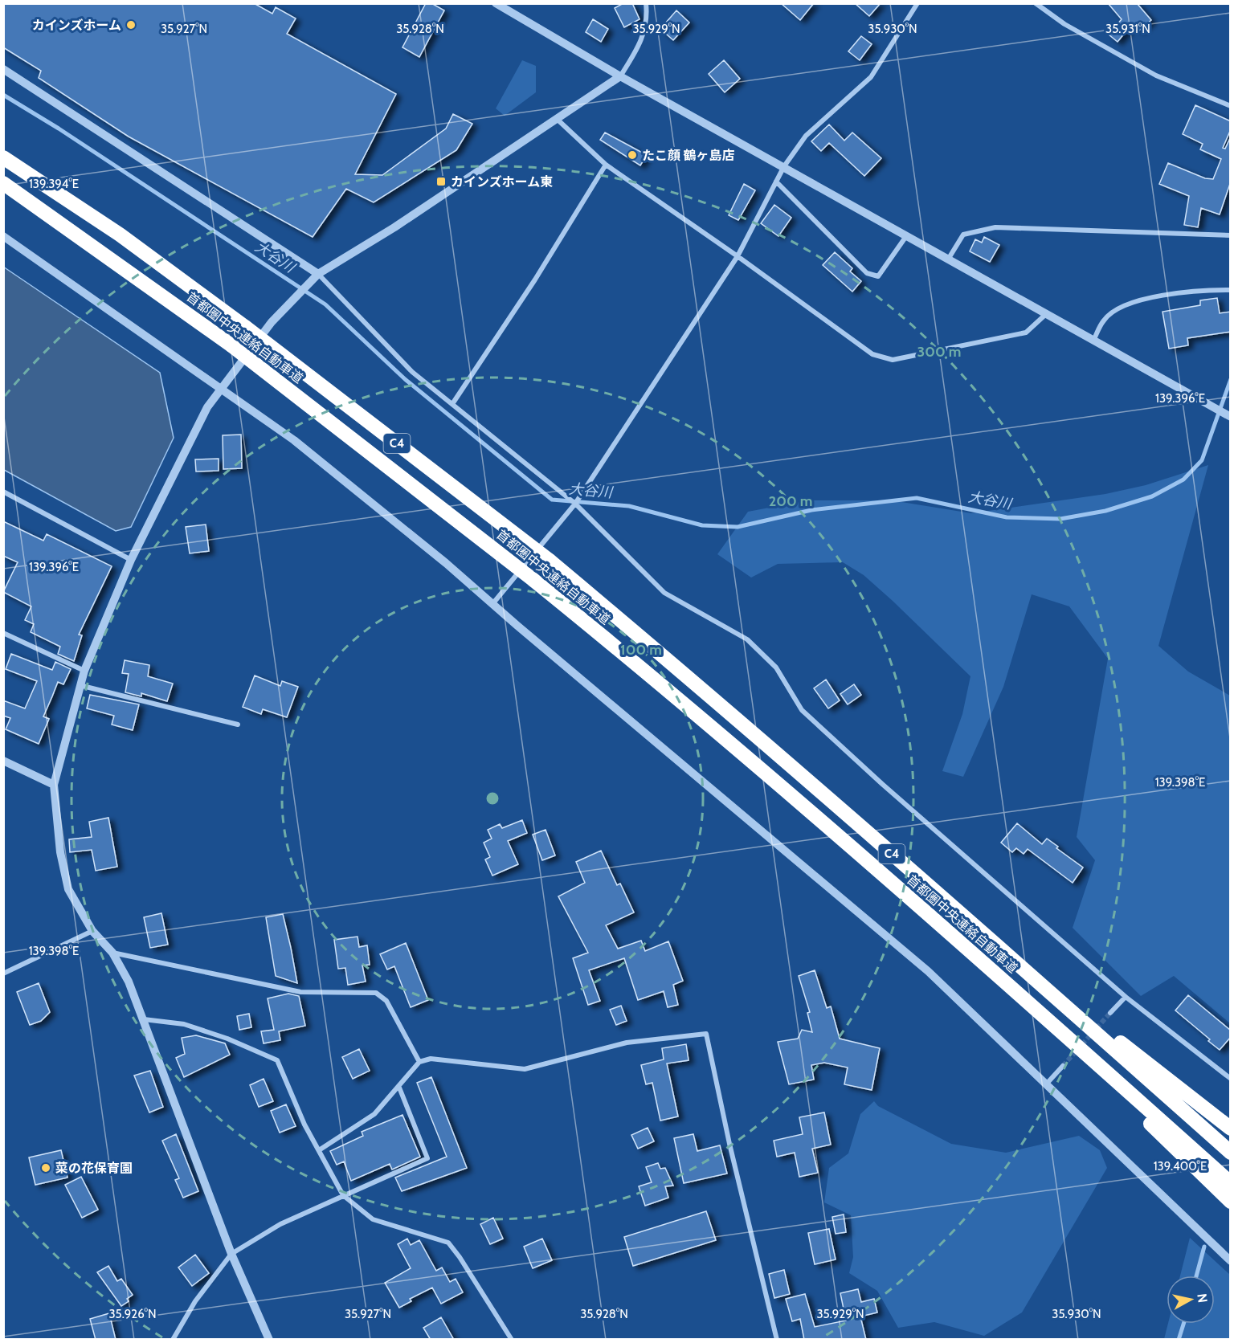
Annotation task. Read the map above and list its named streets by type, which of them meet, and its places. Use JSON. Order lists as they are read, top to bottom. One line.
{"streets":{"highway":["首都圏中央連絡自動車道","C4"]},"water":["大谷川"],"places":{"other":["カインズホーム","たこ顔 鶴ヶ島店","菜の花保育園"],"transit":["カインズホーム東"]},"north":"right","coordinates":["35.927°N","35.928°N","35.929°N","35.930°N","35.931°N","139.394°E","139.396°E","139.398°E","139.400°E","35.926°N"],"rings":["300 m","200 m","100 m"]}
